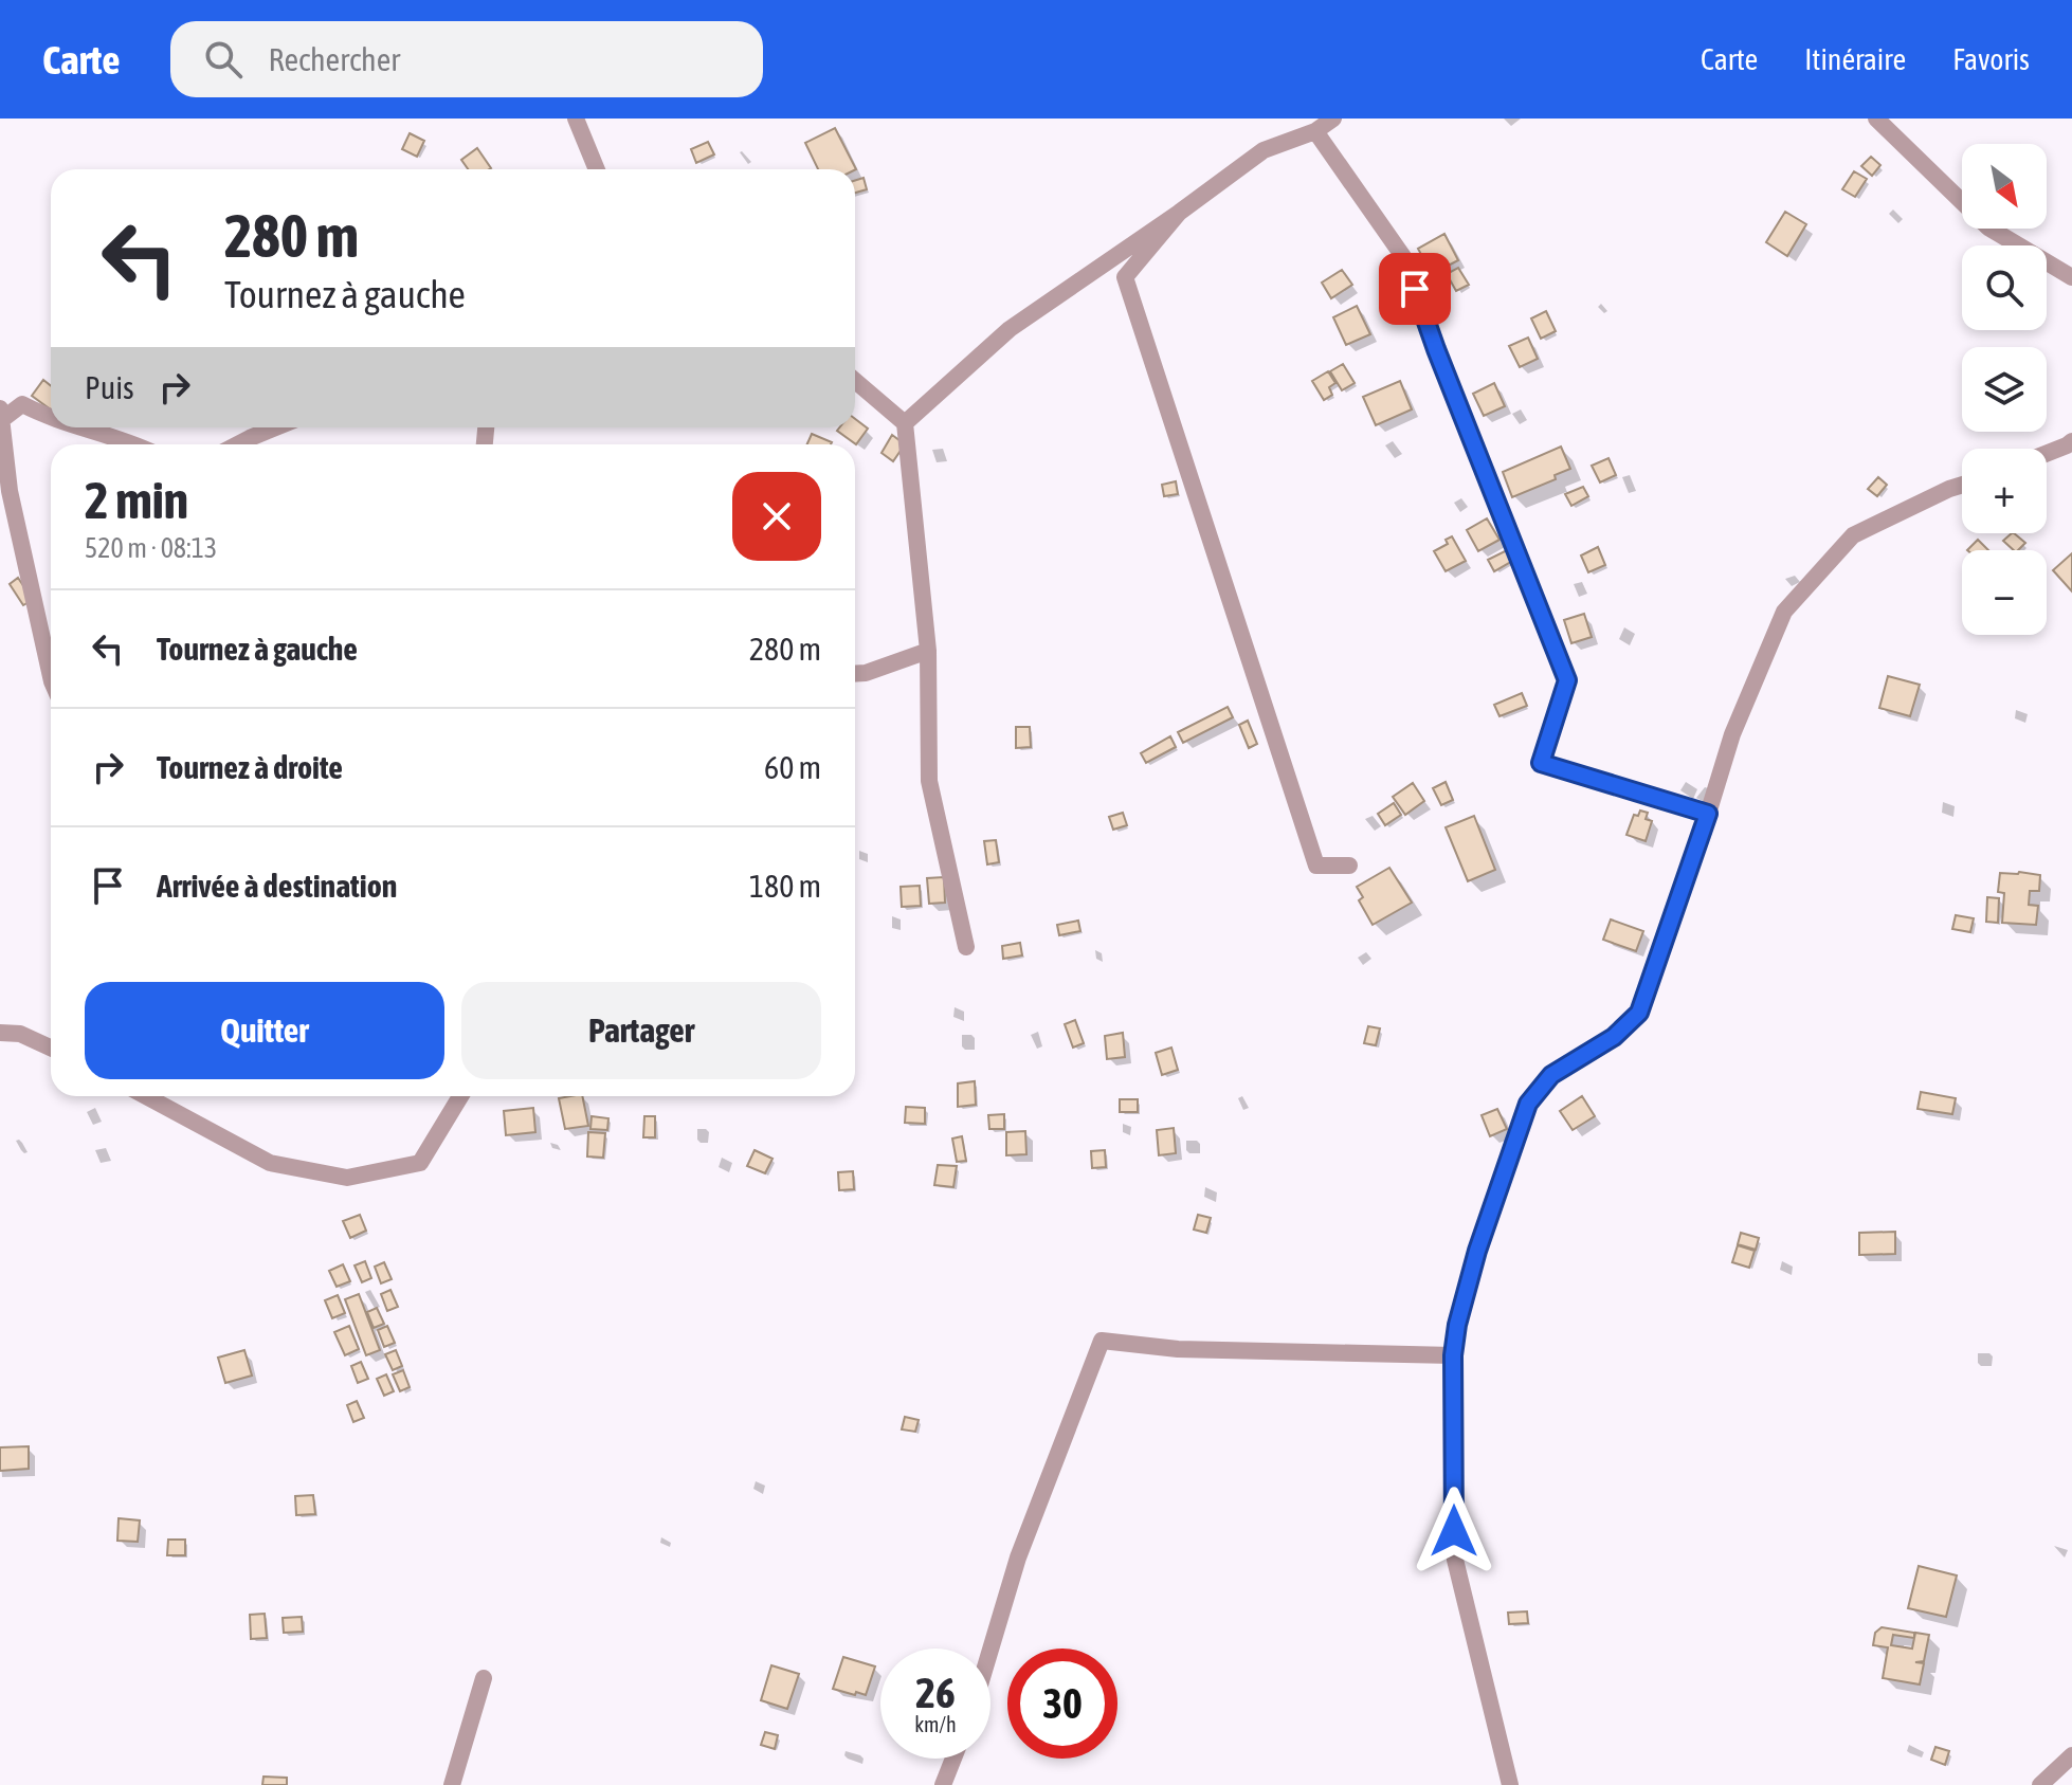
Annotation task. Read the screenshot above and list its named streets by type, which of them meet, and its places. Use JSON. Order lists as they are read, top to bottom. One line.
{"north":"bottom right","page":{"header":"Carte","search":"Rechercher","nav":["Carte","Itinéraire","Favoris"],"map_buttons":["+","−"],"turn":["280 m","Tournez à gauche"],"then":"Puis","heading":["2 min","520 m · 08:13"],"list":[{"name":"Tournez à gauche","value":"280 m"},{"name":"Tournez à droite","value":"60 m"},{"name":"Arrivée à destination","value":"180 m"}],"buttons":["Quitter","Partager"],"speed":"26 km/h","limit":"30"}}
